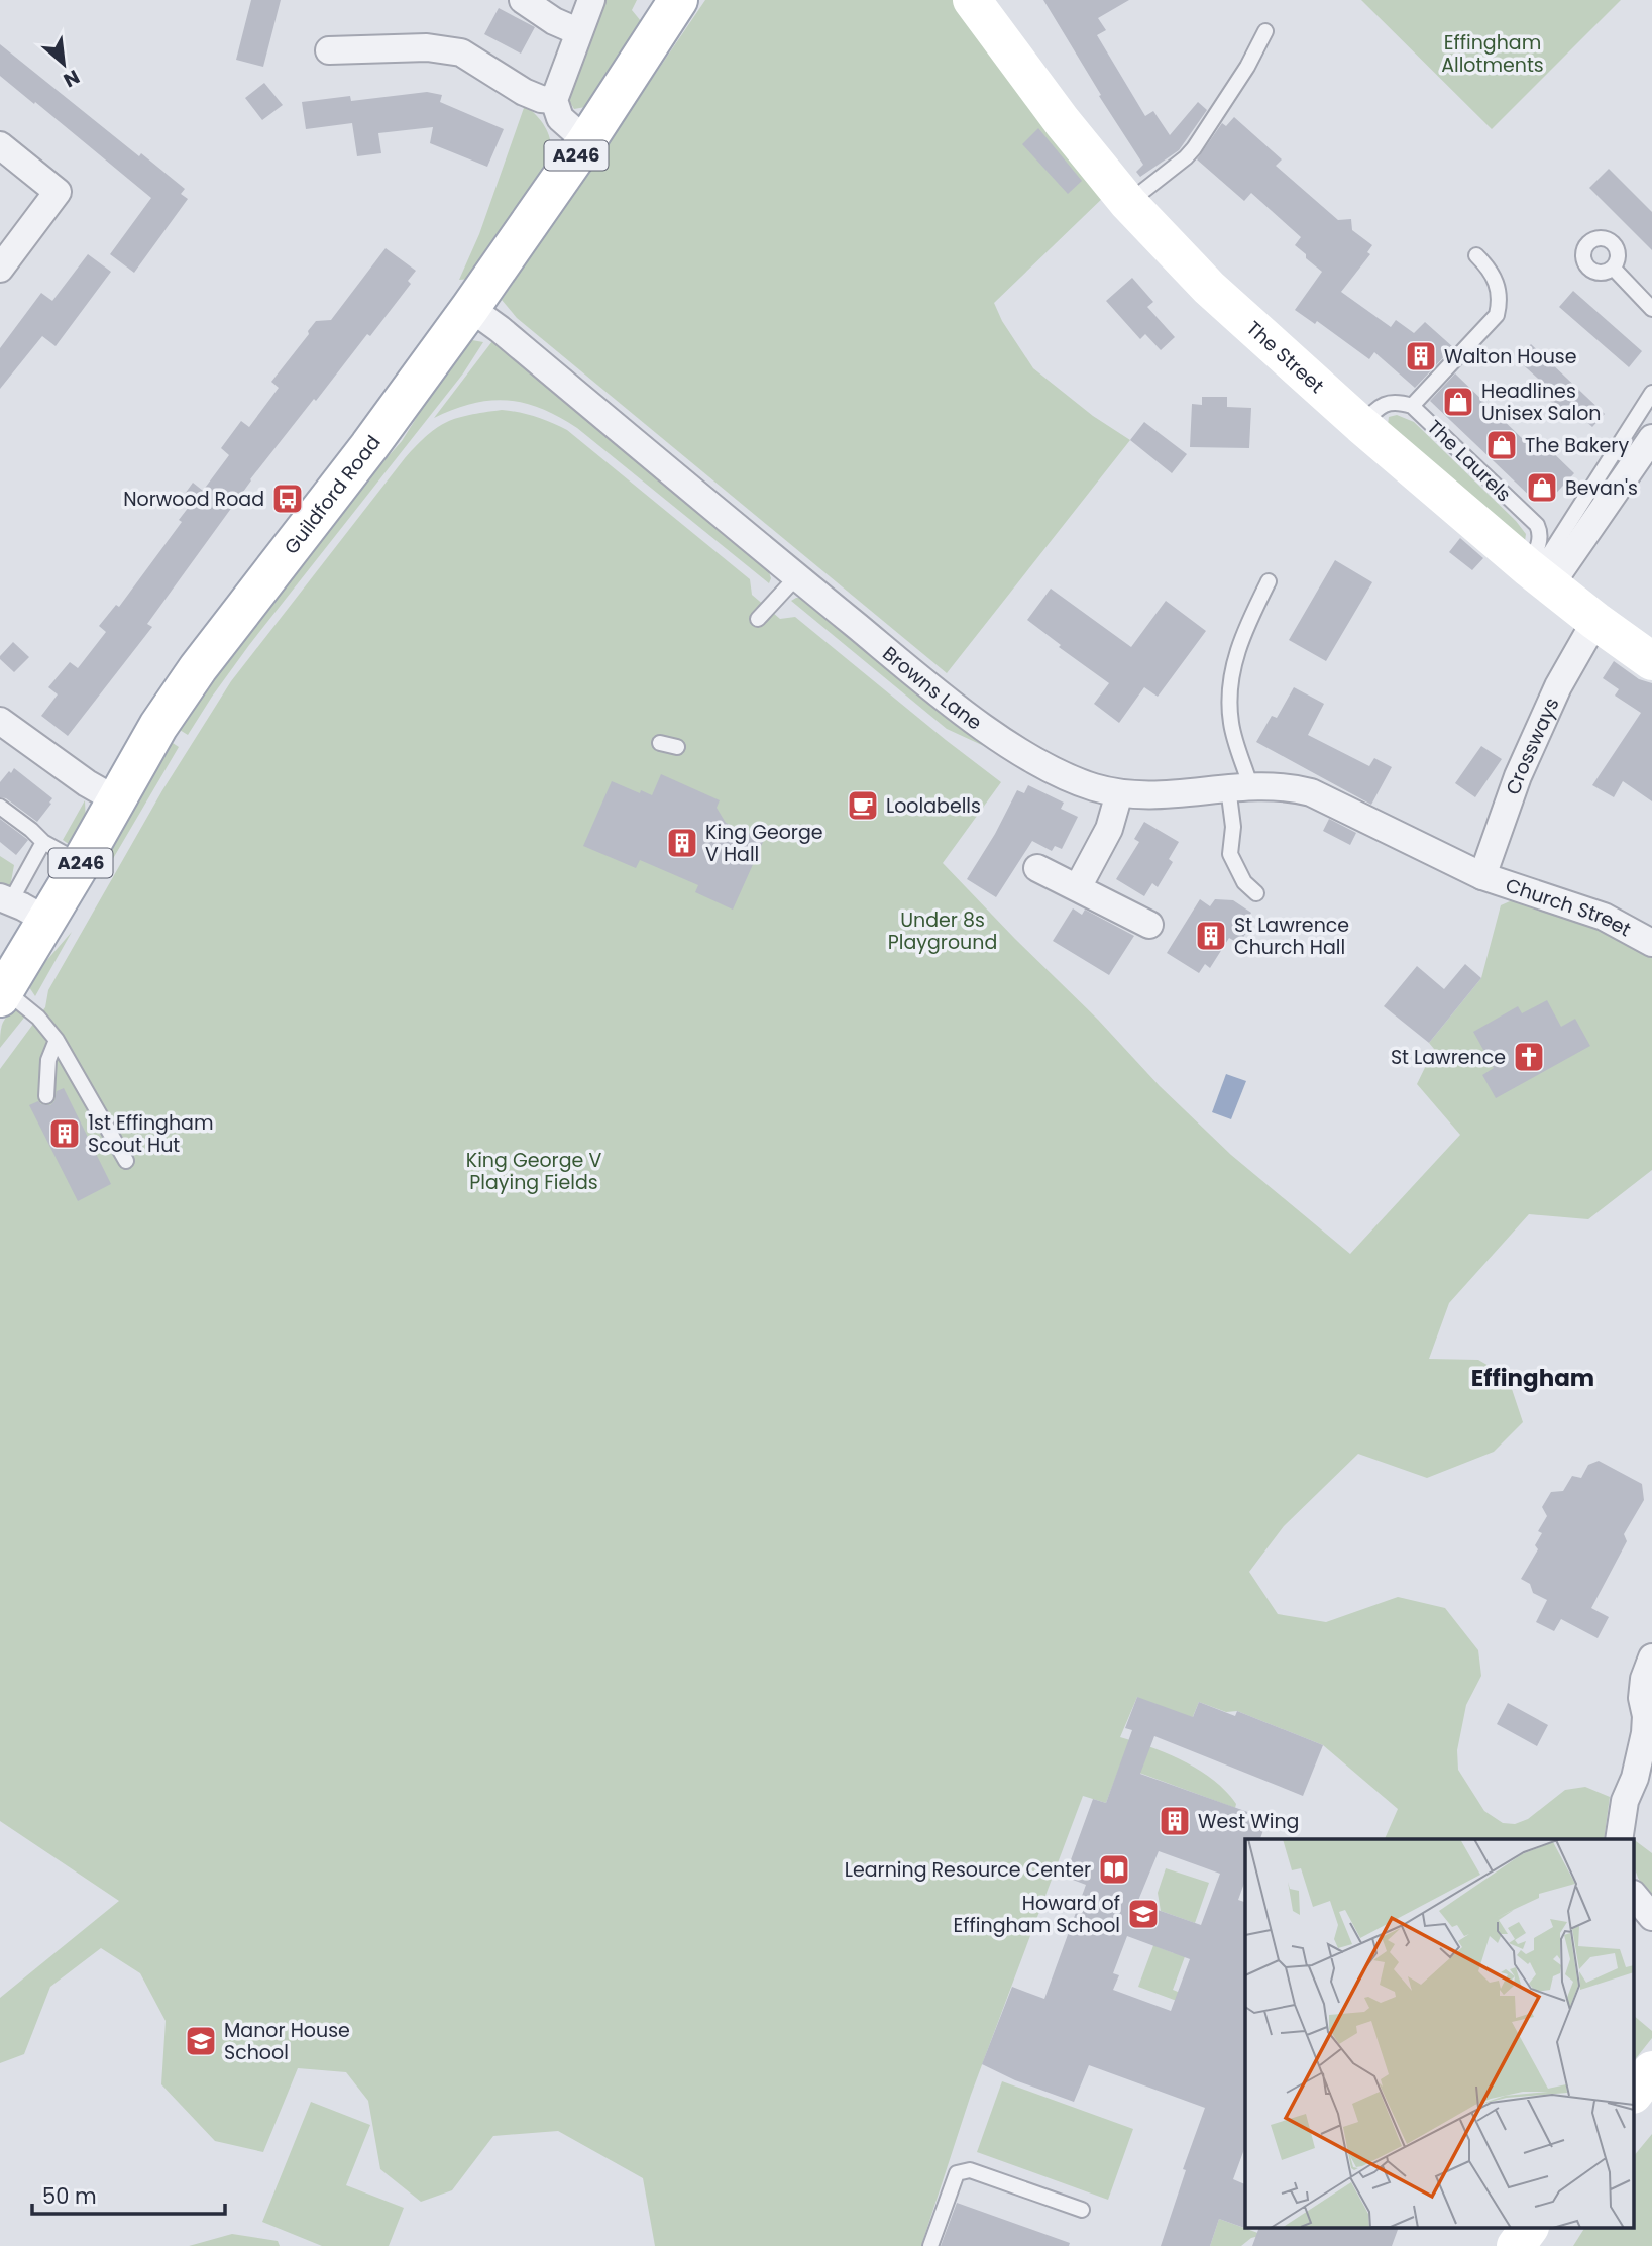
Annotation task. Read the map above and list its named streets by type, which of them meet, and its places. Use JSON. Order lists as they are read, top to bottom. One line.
{"streets":{"main road":["A246","The Street","Guildford Road"],"street":["Browns Lane","Crossways","Church Street"],"lane":["The Laurels"]},"crossings":[["The Street","The Laurels"],["The Street","Crossways"],["Guildford Road","Browns Lane"],["Browns Lane","Crossways"],["Browns Lane","Church Street"],["Crossways","Church Street"]],"districts":["Effingham"],"parks":["Effingham Allotments","Under 8s Playground","King George V Playing Fields"],"places":{"building":["Walton House","King George V Hall","St Lawrence Church Hall","1st Effingham Scout Hut","West Wing"],"shop":["Headlines Unisex Salon","The Bakery","Bevan's"],"bus stop":["Norwood Road"],"cafe":["Loolabells"],"church":["St Lawrence"],"library":["Learning Resource Center"],"school or university":["Howard of Effingham School","Manor House School"]},"scale_bar":"50 m","north":"bottom right"}
